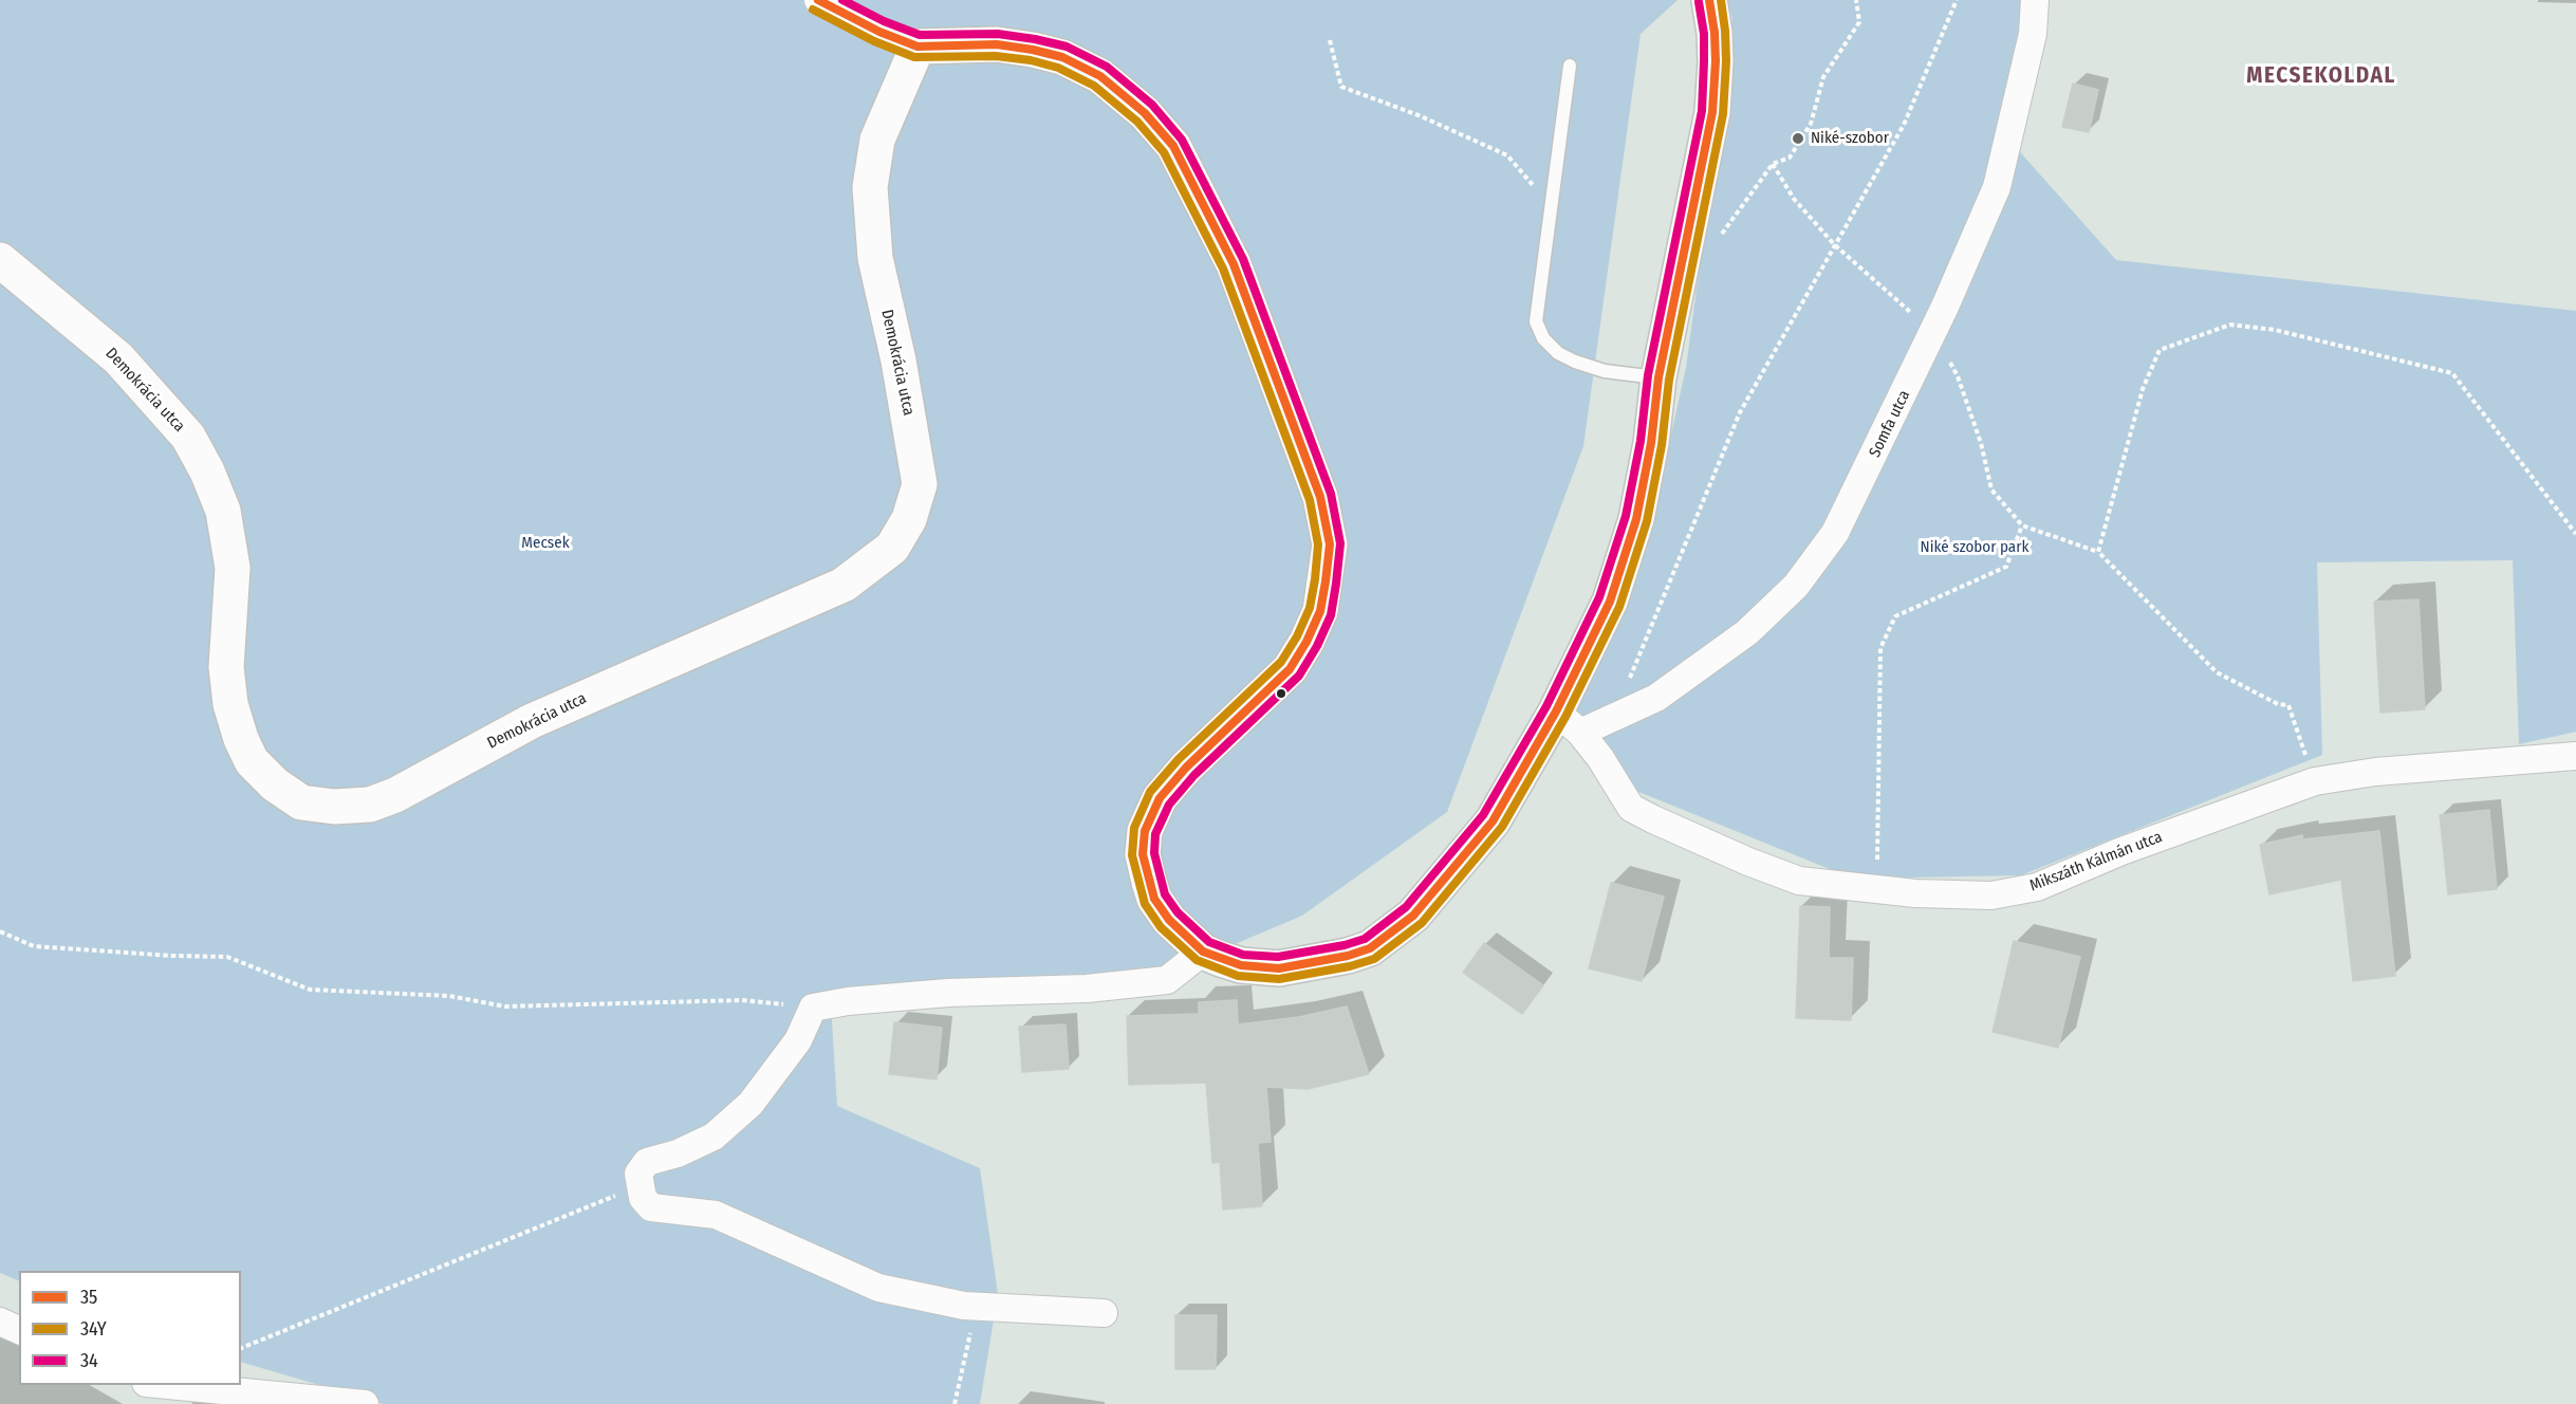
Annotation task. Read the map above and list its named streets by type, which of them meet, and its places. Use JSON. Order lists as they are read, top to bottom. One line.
{"streets":{"street":["Demokrácia utca","Somfa utca","Mikszáth Kálmán utca"]},"crossings":[["Somfa utca","Mikszáth Kálmán utca"]],"districts":["MECSEKOLDAL"],"parks":["Mecsek","Niké szobor park"],"places":["Niké-szobor"],"lines":["transit line 35","transit line 34Y","transit line 34"],"legend":["35","34Y","34"]}
